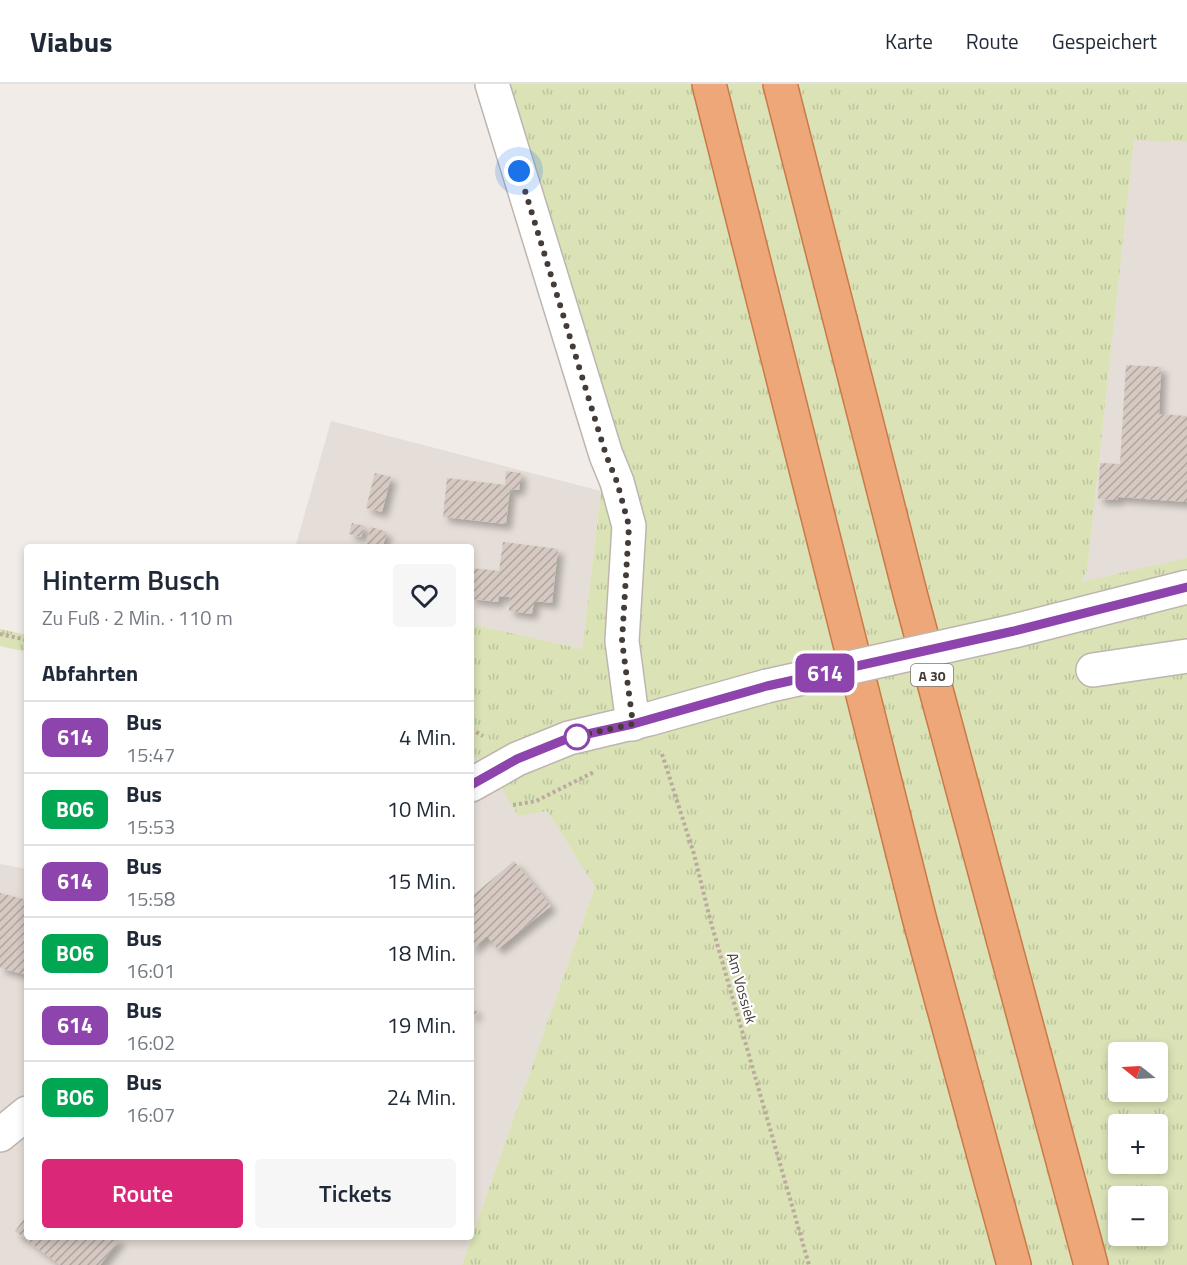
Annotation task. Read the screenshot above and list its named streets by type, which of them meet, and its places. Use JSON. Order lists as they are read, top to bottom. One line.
{"streets":{"highway":["A 30"],"path":["Am Vossiek"]},"lines":["bus line 614"],"north":"left","page":{"header":"Viabus","nav":["Karte","Route","Gespeichert"],"on_map":"614","heading":[["Hinterm Busch","Zu Fuß · 2 Min. · 110 m"],"Abfahrten"],"list":[{"mark":"614","name":"Bus","note":"15:47","value":"4 Min."},{"mark":"BO6","name":"Bus","note":"15:53","value":"10 Min."},{"mark":"614","name":"Bus","note":"15:58","value":"15 Min."},{"mark":"BO6","name":"Bus","note":"16:01","value":"18 Min."},{"mark":"614","name":"Bus","note":"16:02","value":"19 Min."},{"mark":"BO6","name":"Bus","note":"16:07","value":"24 Min."}],"map_buttons":["+","−"],"buttons":["Route","Tickets"]}}
